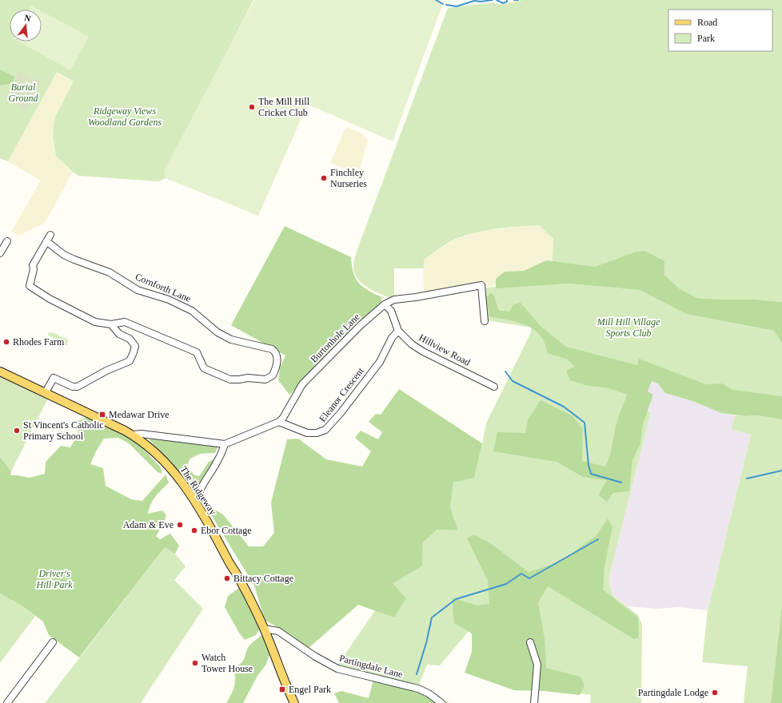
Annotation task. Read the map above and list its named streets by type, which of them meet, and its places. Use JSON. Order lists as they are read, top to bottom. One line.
{"streets":{"main road":["The Ridgeway"],"street":["Cornforth Lane","Burtonhole Lane","Hillview Road","Eleanor Crescent","Partingdale Lane"]},"crossings":[["Burtonhole Lane","Hillview Road"],["Burtonhole Lane","Eleanor Crescent"],["Hillview Road","Eleanor Crescent"],["The Ridgeway","Partingdale Lane"]],"parks":["Burial Ground","Ridgeway Views Woodland Gardens","Mill Hill Village Sports Club","Driver's Hill Park"],"places":{"other":["The Mill Hill Cricket Club","Finchley Nurseries","Rhodes Farm","St Vincent's Catholic Primary School","Adam & Eve","Ebor Cottage","Bittacy Cottage","Watch Tower House","Partingdale Lodge"],"transit":["Medawar Drive","Engel Park"]},"legend":["Road","Park"],"north":"top"}
